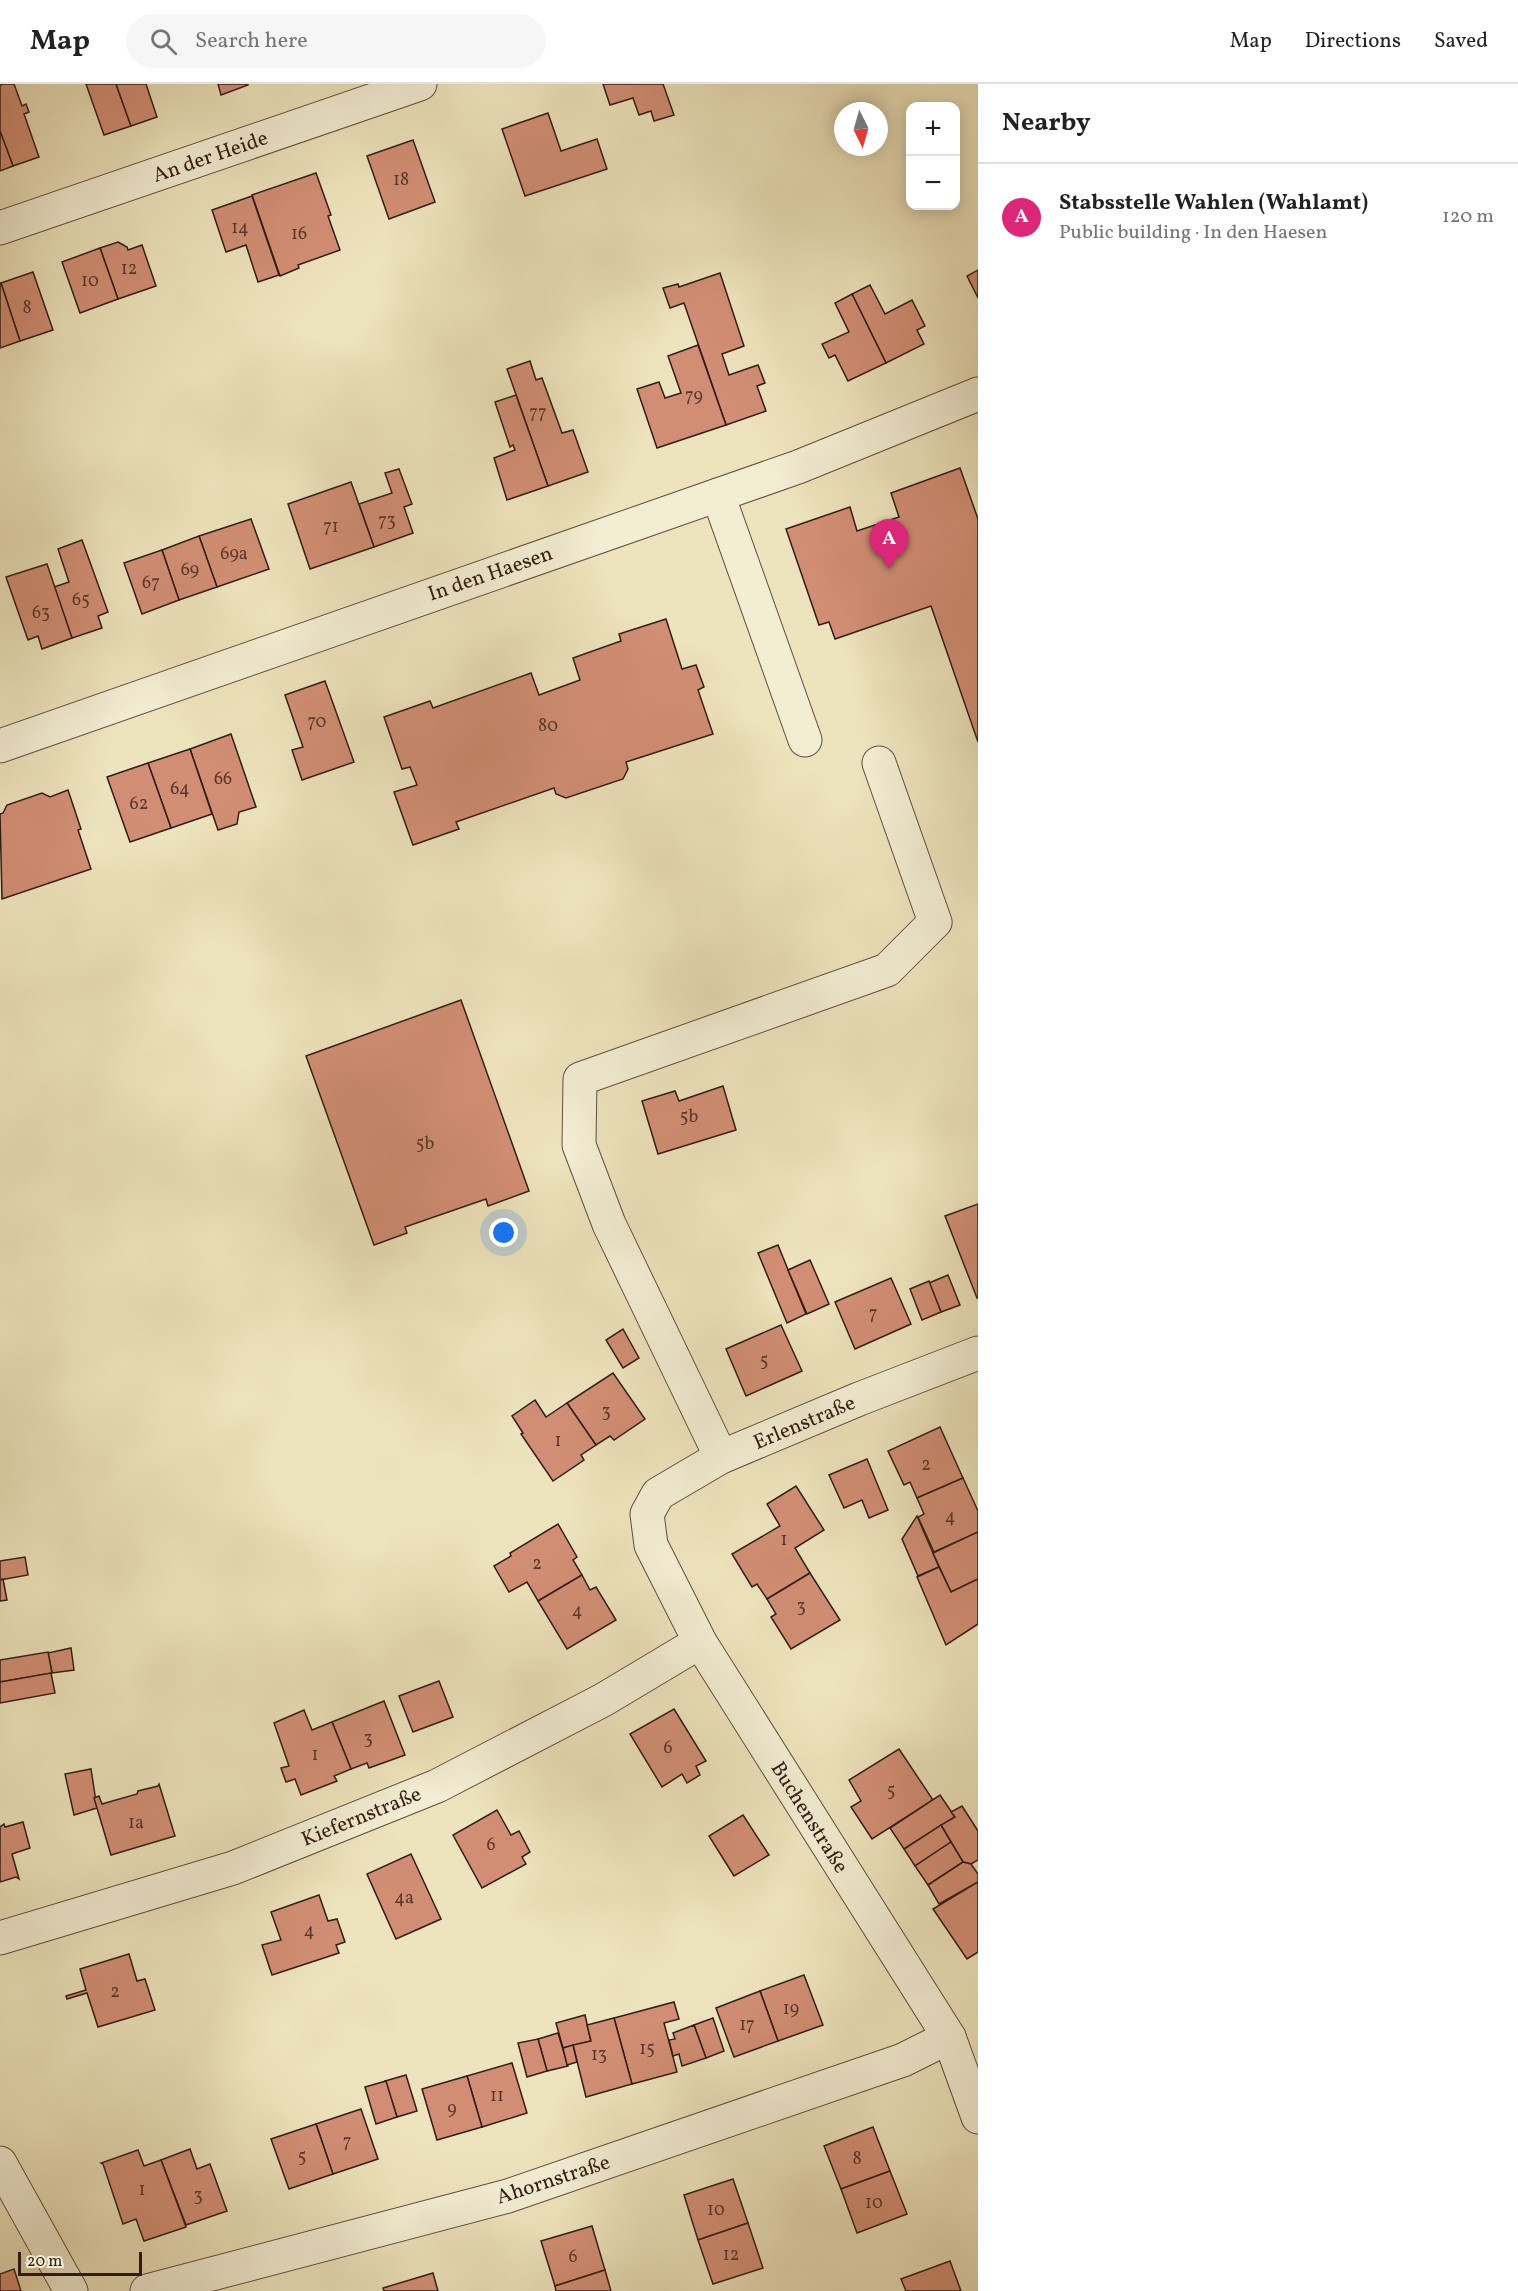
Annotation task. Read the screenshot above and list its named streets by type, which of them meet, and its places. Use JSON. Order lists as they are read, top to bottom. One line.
{"streets":{"street":["An der Heide","In den Haesen","Erlenstraße","Kiefernstraße","Buchenstraße","Ahornstraße"]},"crossings":[["Erlenstraße","Buchenstraße"],["Kiefernstraße","Buchenstraße"],["Buchenstraße","Ahornstraße"]],"house_numbers":["18","14","16","12","10","8","79","77","73","71","69a","69","67","65","63","70","80","66","64","62","5b","5b","7","5","3","1","2","4","1","2","3","4","3","6","1","5","1a","6","4a","4","2","19","17","15","13","11","9","7","5","8","1","3","10","10","12","6"],"scale_bar":"20 m","north":"bottom","page":{"header":"Map","search":"Search here","nav":["Map","Directions","Saved"],"heading":"Nearby","map_buttons":["+","−"],"list":[{"mark":"A","name":"Stabsstelle Wahlen (Wahlamt)","note":"Public building · In den Haesen","value":"120 m"}],"pins":"A","scale":"20 m"}}
